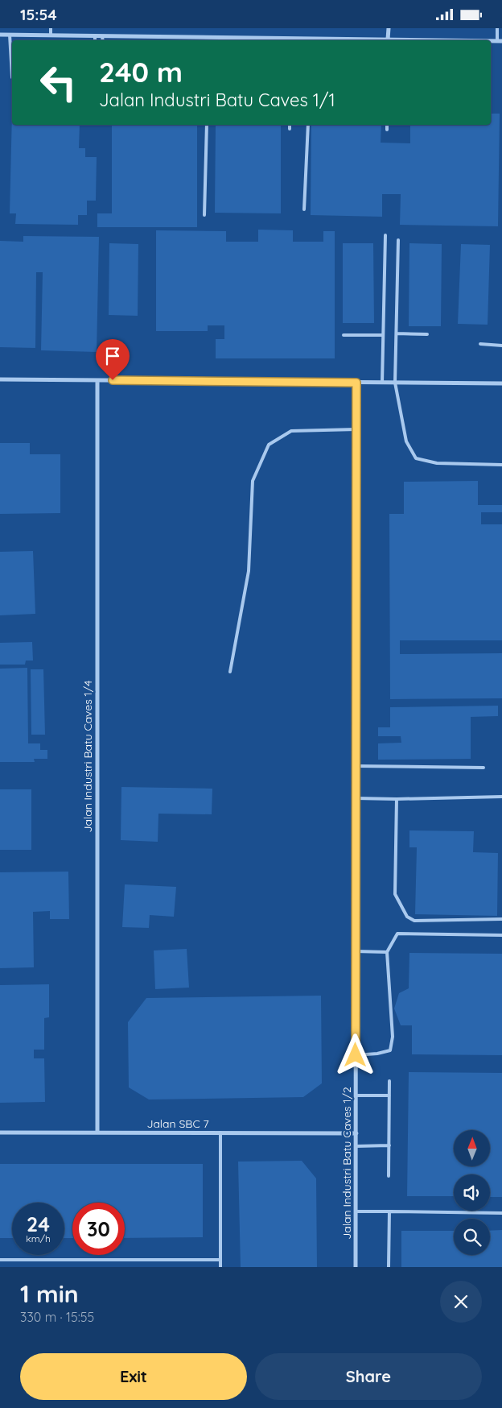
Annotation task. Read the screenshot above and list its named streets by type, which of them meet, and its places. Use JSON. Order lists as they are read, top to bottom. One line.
{"streets":{"street":["Jalan Industri Batu Caves 1/4","Jalan SBC 7","Jalan Industri Batu Caves 1/2"]},"crossings":[["Jalan Industri Batu Caves 1/4","Jalan SBC 7"],["Jalan SBC 7","Jalan Industri Batu Caves 1/2"]],"north":"top","page":{"status":"15:54","turn":["240 m","Jalan Industri Batu Caves 1/1"],"speed":"24 km/h","limit":"30","heading":["1 min","330 m · 15:55"],"buttons":["Exit","Share"]}}
